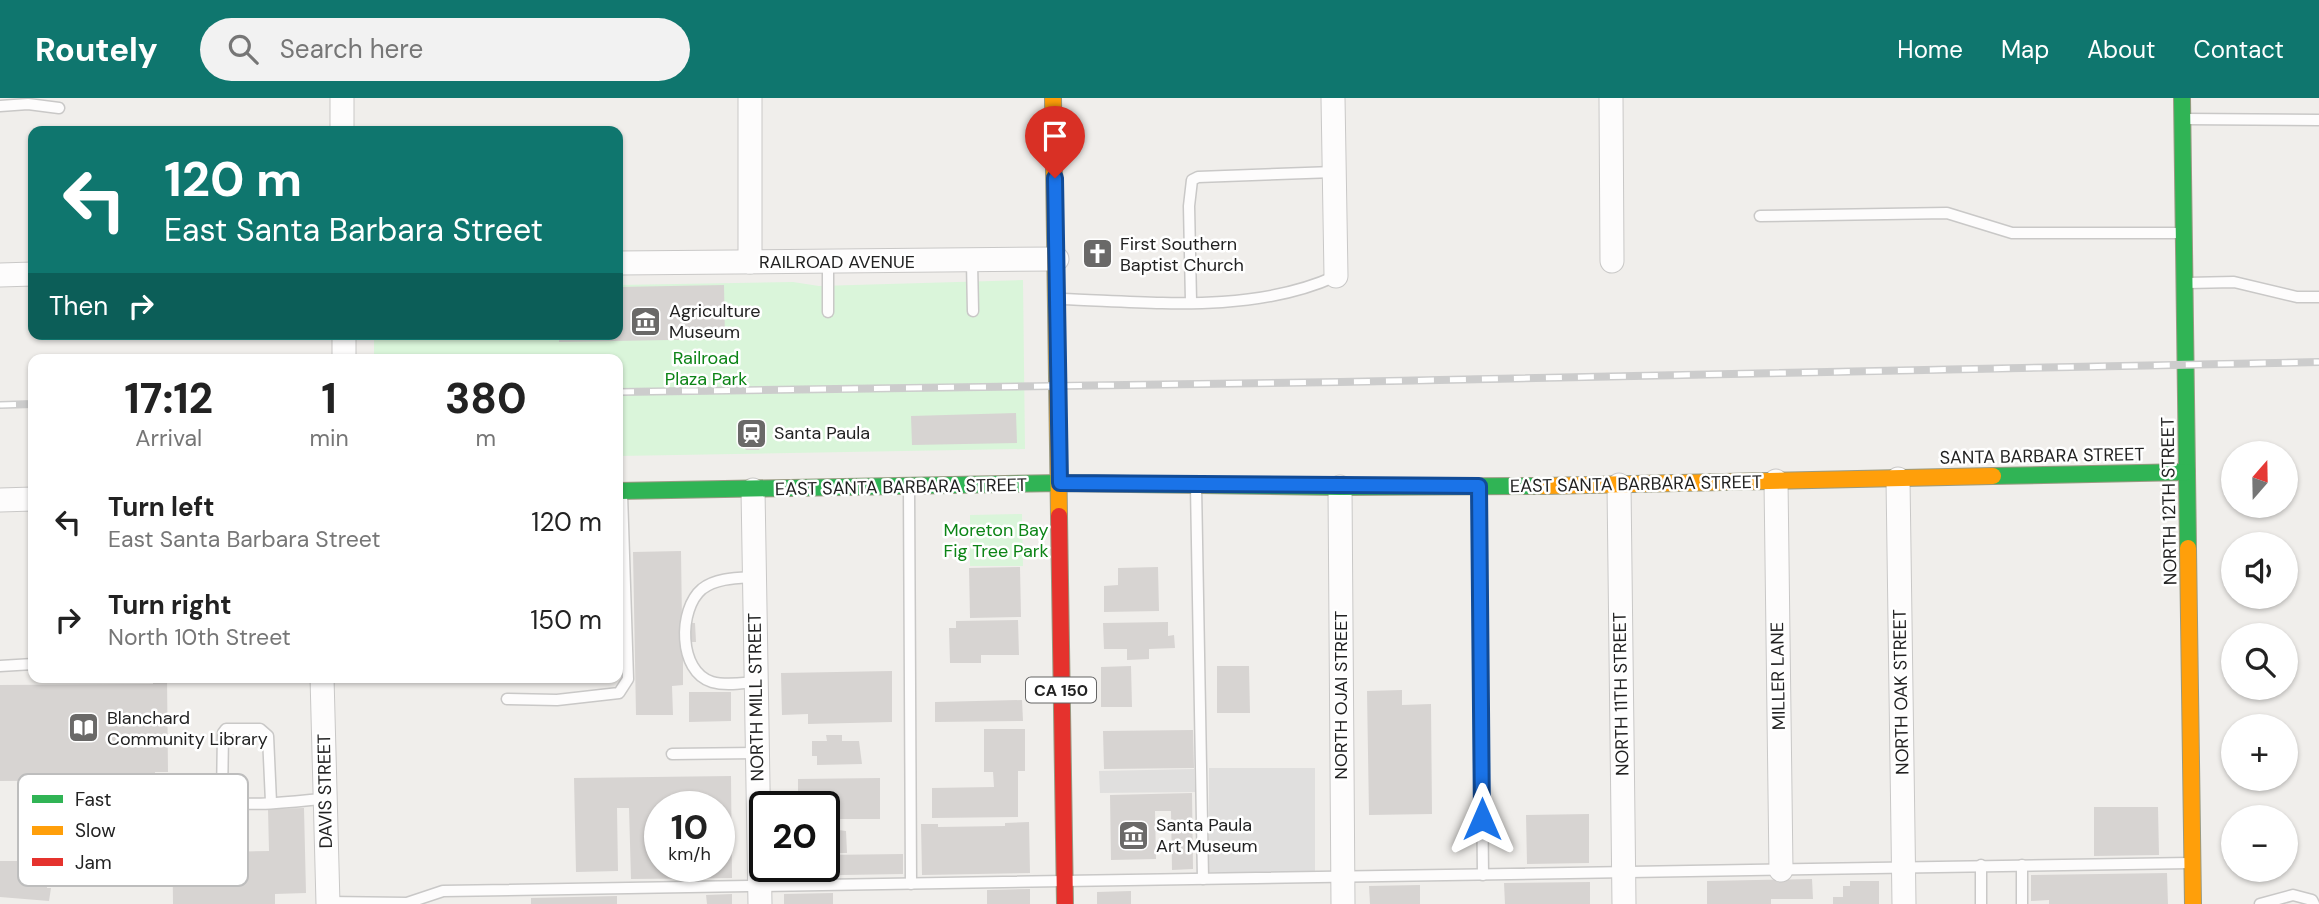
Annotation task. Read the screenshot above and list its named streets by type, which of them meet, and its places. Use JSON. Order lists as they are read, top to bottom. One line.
{"streets":{"street":["RAILROAD AVENUE","SANTA BARBARA STREET","EAST SANTA BARBARA STREET","NORTH 12TH STREET","MILLER LANE","CA 150","NORTH OAK STREET","NORTH 11TH STREET","NORTH OJAI STREET","NORTH MILL STREET","DAVIS STREET"]},"crossings":[["RAILROAD AVENUE","CA 150"],["SANTA BARBARA STREET","EAST SANTA BARBARA STREET"],["SANTA BARBARA STREET","NORTH 12TH STREET"],["SANTA BARBARA STREET","NORTH OAK STREET"],["EAST SANTA BARBARA STREET","MILLER LANE"],["EAST SANTA BARBARA STREET","CA 150"],["EAST SANTA BARBARA STREET","NORTH OAK STREET"],["EAST SANTA BARBARA STREET","NORTH 11TH STREET"],["EAST SANTA BARBARA STREET","NORTH OJAI STREET"],["EAST SANTA BARBARA STREET","NORTH MILL STREET"]],"parks":["Railroad Plaza Park","Moreton Bay Fig Tree Park"],"places":{"church":["First Southern Baptist Church"],"museum":["Agriculture Museum","Santa Paula Art Museum"],"station":["Santa Paula"],"library":["Blanchard Community Library"]},"legend":["Fast","Slow","Jam"],"north":"top","page":{"header":"Routely","search":"Search here","nav":["Home","Map","About","Contact"],"turn":["120 m","East Santa Barbara Street"],"then":"Then","eta":["17:12","Arrival","1","min","380","m"],"map_buttons":["+","−"],"list":[{"name":"Turn left","note":"East Santa Barbara Street","value":"120 m"},{"name":"Turn right","note":"North 10th Street","value":"150 m"}],"speed":"10 km/h","limit":"20"}}
